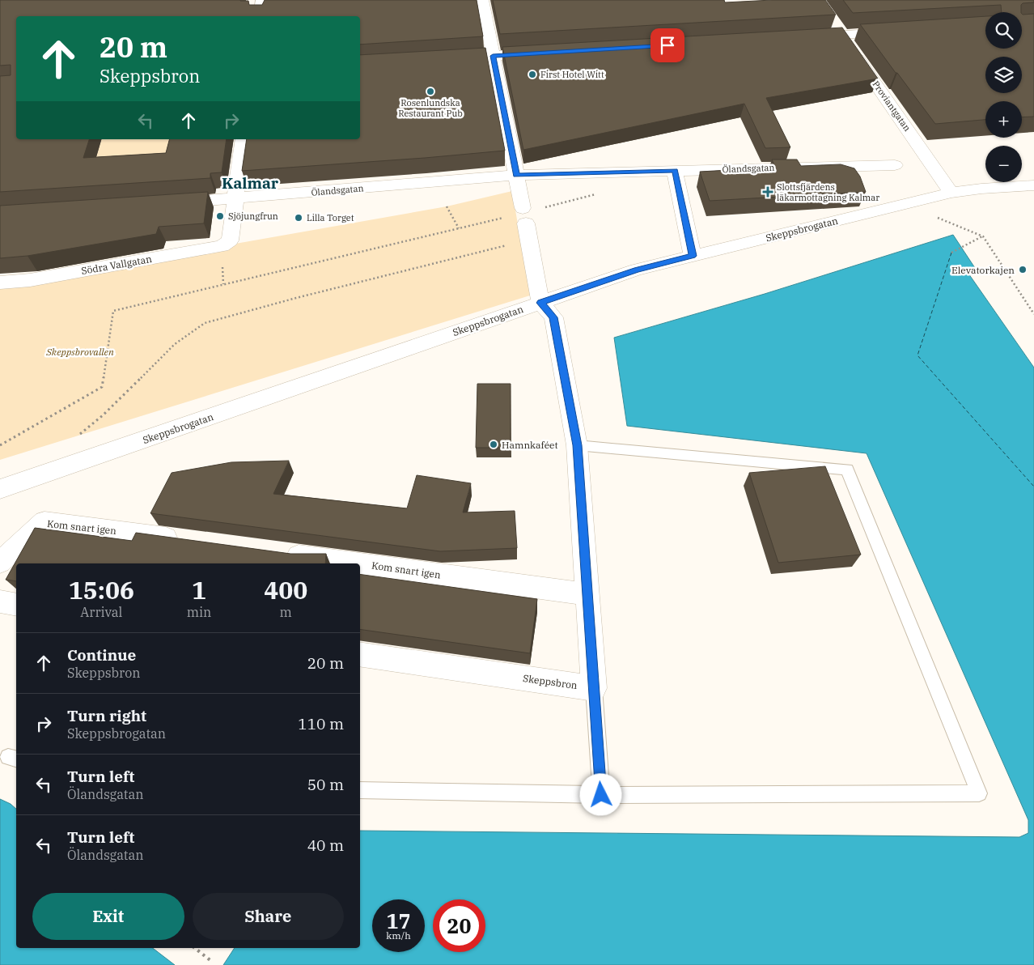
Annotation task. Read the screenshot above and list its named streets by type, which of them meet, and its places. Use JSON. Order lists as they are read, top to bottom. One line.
{"streets":{"street":["Proviantgatan","Ölandsgatan","Skeppsbrogatan","Södra Vallgatan","Kom snart igen","Skeppsbron"]},"crossings":[["Proviantgatan","Skeppsbrogatan"],["Ölandsgatan","Södra Vallgatan"]],"districts":["Kalmar"],"parks":["Skeppsbrovallen"],"places":{"other":["First Hotel Witt","Rosenlundska Restaurant Pub","Sjöjungfrun","Lilla Torget","Elevatorkajen","Hamnkaféet"],"health":["Slottsfjärdens läkarmottagning Kalmar"]},"page":{"map_buttons":["+","−"],"turn":["20 m","Skeppsbron"],"eta":["15:06","Arrival","1","min","400","m"],"list":[{"name":"Continue","note":"Skeppsbron","value":"20 m"},{"name":"Turn right","note":"Skeppsbrogatan","value":"110 m"},{"name":"Turn left","note":"Ölandsgatan","value":"50 m"},{"name":"Turn left","note":"Ölandsgatan","value":"40 m"}],"buttons":["Exit","Share"],"speed":"17 km/h","limit":"20"}}
